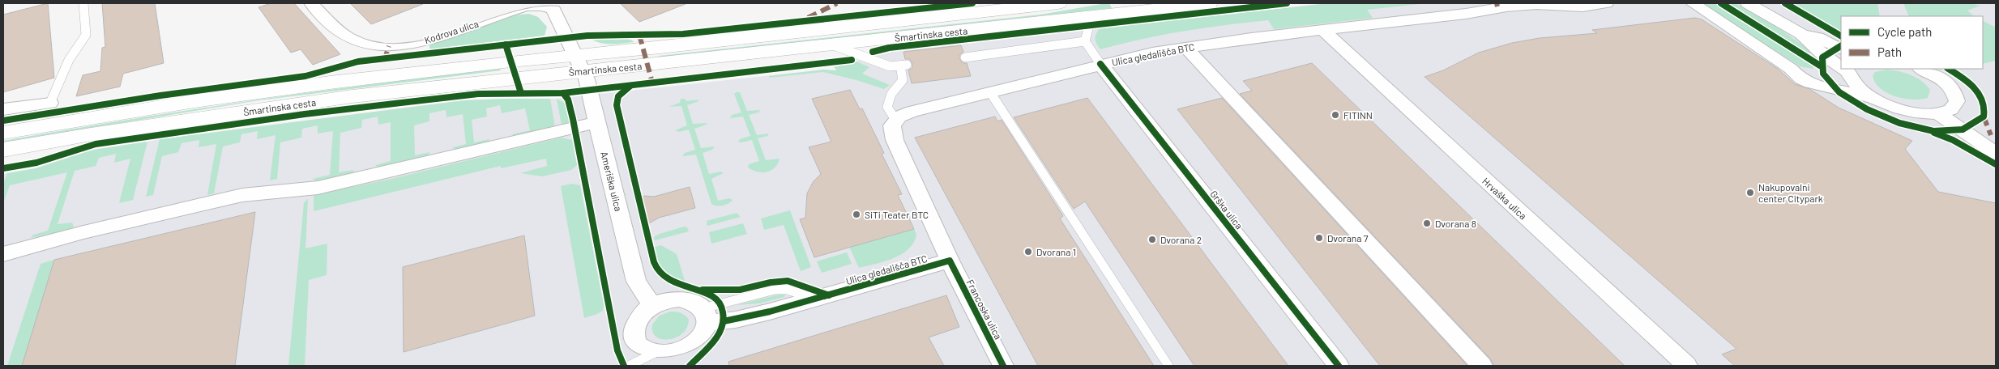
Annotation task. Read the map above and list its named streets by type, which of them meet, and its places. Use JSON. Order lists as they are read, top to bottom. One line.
{"streets":{"main road":["Šmartinska cesta"],"street":["Kodrova ulica","Ulica gledališča BTC","Ameriška ulica","Hrvaška ulica","Grška ulica","Francoska ulica"]},"crossings":[["Kodrova ulica","Šmartinska cesta"],["Kodrova ulica","Ameriška ulica"],["Šmartinska cesta","Ameriška ulica"],["Ulica gledališča BTC","Ameriška ulica"],["Ulica gledališča BTC","Hrvaška ulica"],["Ulica gledališča BTC","Grška ulica"],["Ulica gledališča BTC","Francoska ulica"]],"places":["FITINN","Nakupovalni center Citypark","SiTi Teater BTC","Dvorana 8","Dvorana 7","Dvorana 2","Dvorana 1"],"legend":["Cycle path","Path"]}
